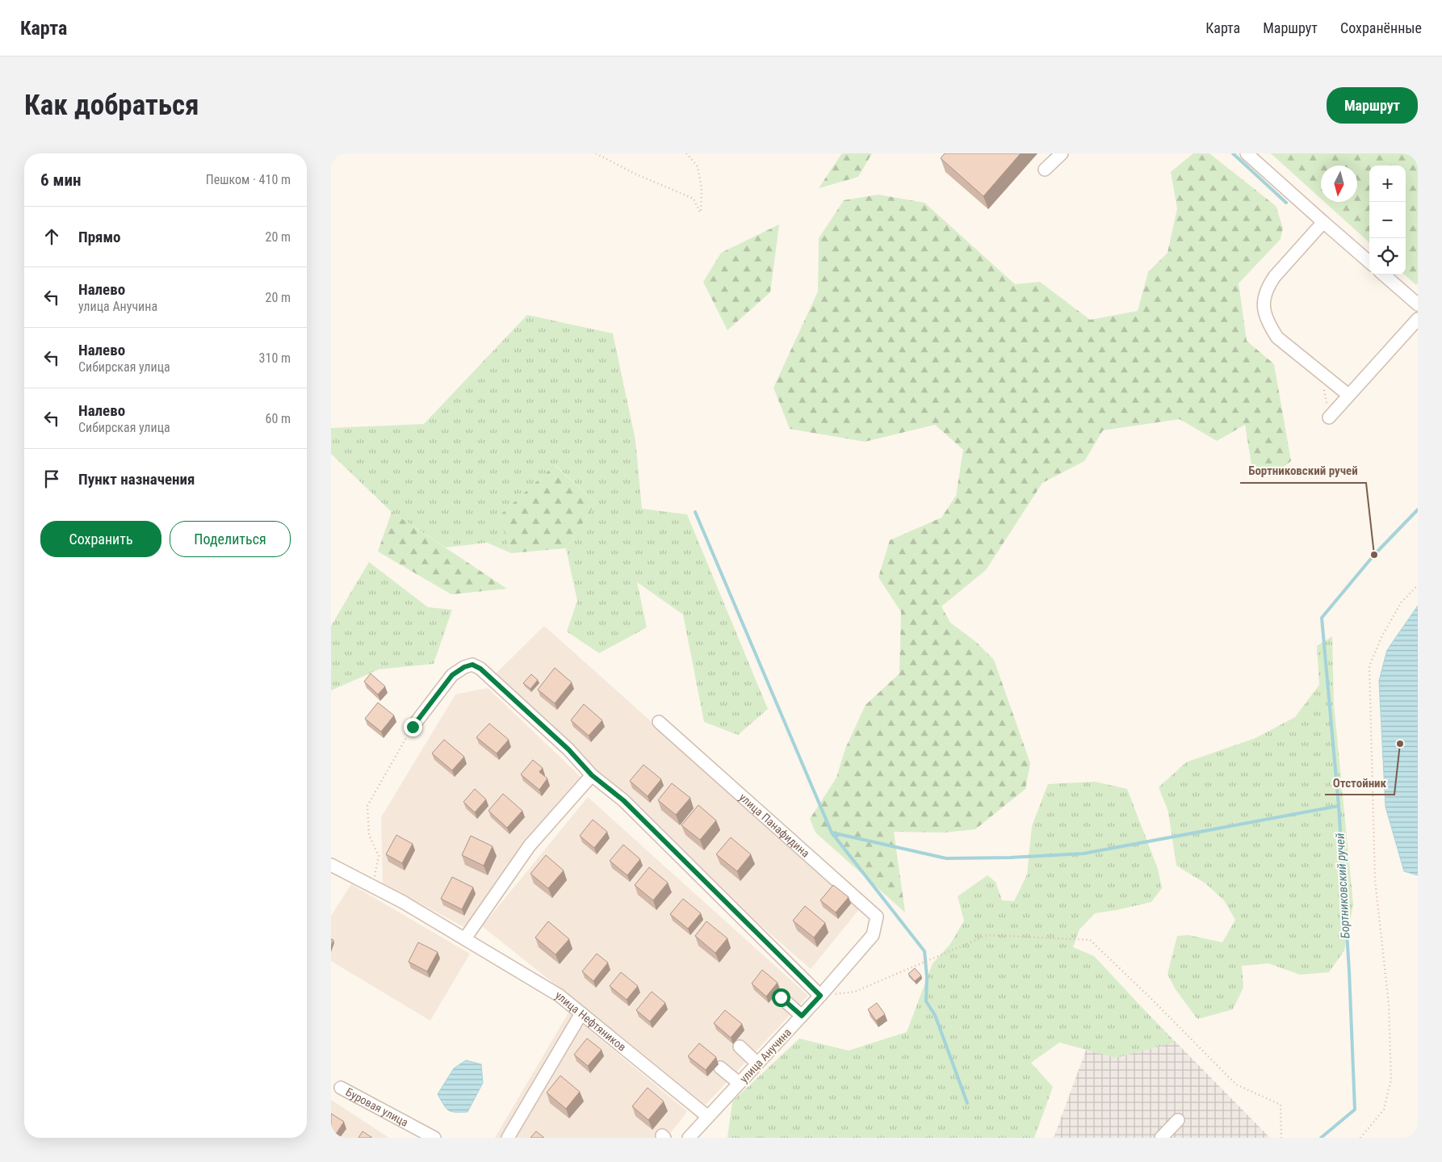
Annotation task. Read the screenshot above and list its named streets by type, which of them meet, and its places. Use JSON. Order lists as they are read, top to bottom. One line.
{"streets":{"street":["улица Панафидина","улица Нефтяников","улица Анучина","Буровая улица"]},"crossings":[["улица Панафидина","улица Анучина"],["улица Нефтяников","улица Анучина"]],"water":["Бортниковский ручей"],"places":["Бортниковский ручей","Отстойник"],"north":"bottom","page":{"header":"Карта","nav":["Карта","Маршрут","Сохранённые"],"buttons":["Маршрут",["Сохранить","Поделиться"]],"title":"Как добраться","heading":["6 мин","Пешком · 410 m"],"map_buttons":["+","−"],"list":[["Прямо","20 m"],["Налево","улица Анучина","20 m"],["Налево","Сибирская улица","310 m"],["Налево","Сибирская улица","60 m"],"Пункт назначения"]}}
